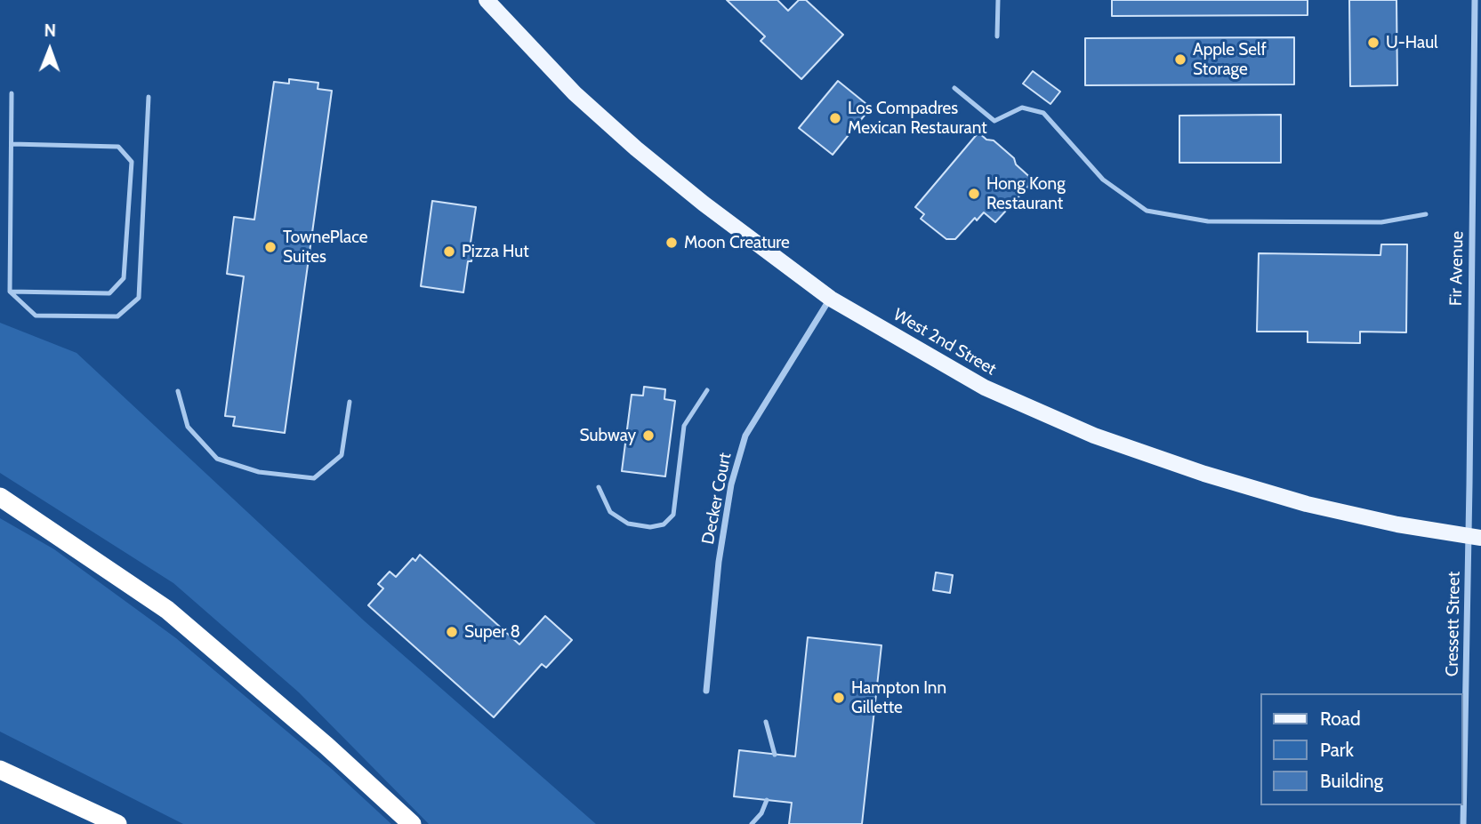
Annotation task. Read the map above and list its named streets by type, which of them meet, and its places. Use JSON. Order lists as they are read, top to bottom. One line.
{"streets":{"main road":["West 2nd Street"],"street":["Fir Avenue","Decker Court","Cressett Street"]},"crossings":[["Fir Avenue","West 2nd Street"],["Fir Avenue","Cressett Street"],["West 2nd Street","Decker Court"],["West 2nd Street","Cressett Street"]],"places":["U-Haul","Apple Self Storage","Los Compadres Mexican Restaurant","Hong Kong Restaurant","Moon Creature","TownePlace Suites","Pizza Hut","Subway","Super 8","Hampton Inn Gillette"],"legend":["Road","Park","Building"],"north":"top"}
